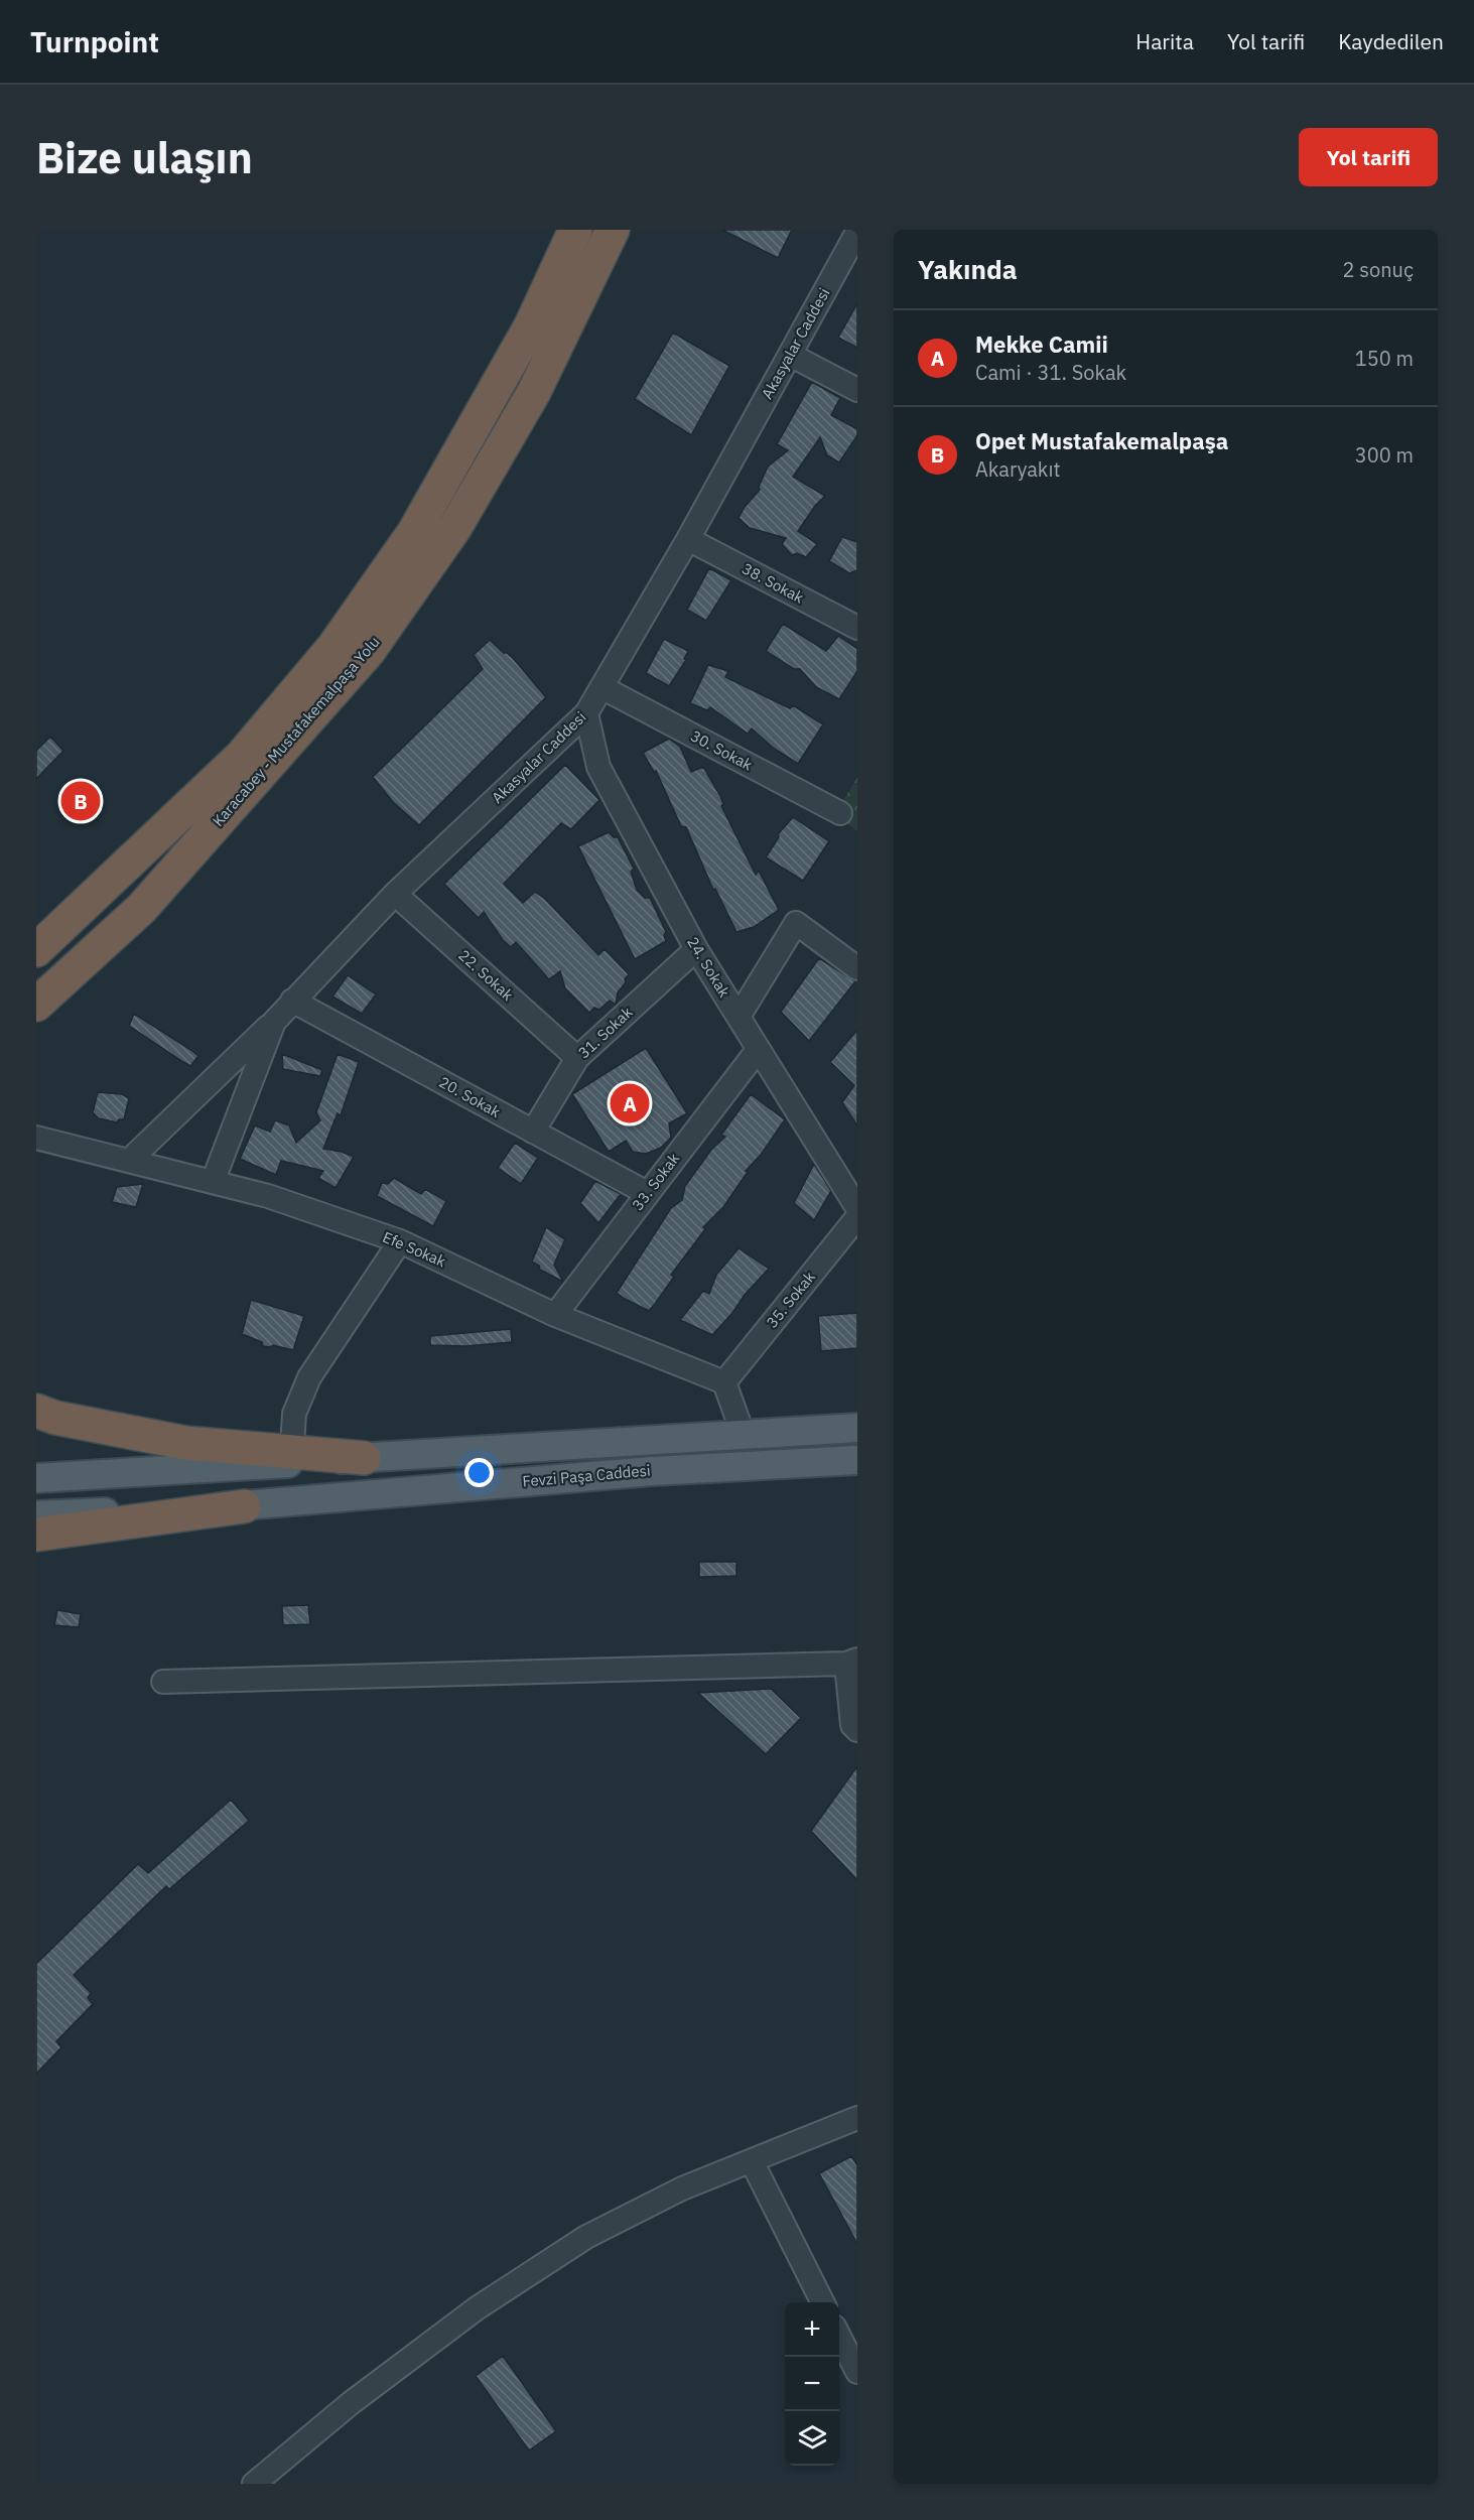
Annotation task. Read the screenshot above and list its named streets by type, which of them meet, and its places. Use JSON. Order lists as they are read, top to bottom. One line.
{"streets":{"highway":["Karacabey - Mustafakemalpaşa Yolu"],"main road":["Fevzi Paşa Caddesi"],"street":["Akasyalar Caddesi","38. Sokak","30. Sokak","24. Sokak","22. Sokak","31. Sokak","20. Sokak","33. Sokak","Efe Sokak","35. Sokak"]},"crossings":[["Akasyalar Caddesi","38. Sokak"],["Akasyalar Caddesi","30. Sokak"],["Akasyalar Caddesi","24. Sokak"],["Akasyalar Caddesi","22. Sokak"],["Akasyalar Caddesi","20. Sokak"],["Akasyalar Caddesi","Efe Sokak"],["24. Sokak","31. Sokak"],["24. Sokak","33. Sokak"],["22. Sokak","31. Sokak"],["31. Sokak","20. Sokak"],["20. Sokak","33. Sokak"],["33. Sokak","Efe Sokak"],["Efe Sokak","35. Sokak"]],"page":{"header":"Turnpoint","nav":["Harita","Yol tarifi","Kaydedilen"],"buttons":"Yol tarifi","title":"Bize ulaşın","heading":["Yakında","2 sonuç"],"list":[{"mark":"A","name":"Mekke Camii","note":"Cami · 31. Sokak","value":"150 m"},{"mark":"B","name":"Opet Mustafakemalpaşa","note":"Akaryakıt","value":"300 m"}],"pins":["B","A"],"map_buttons":["+","−"]}}
